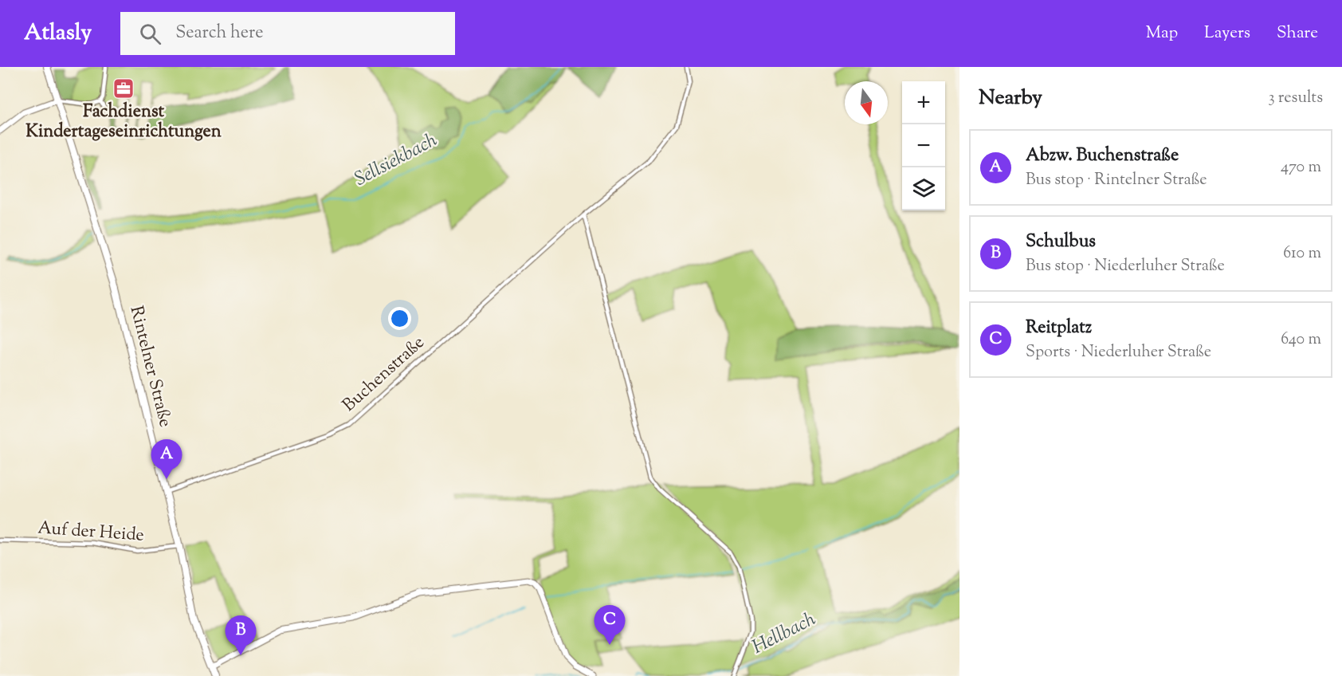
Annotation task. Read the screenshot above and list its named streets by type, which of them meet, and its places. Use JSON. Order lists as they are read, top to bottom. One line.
{"streets":{"main road":["Rintelner Straße"],"street":["Buchenstraße","Auf der Heide"]},"crossings":[["Rintelner Straße","Buchenstraße"],["Rintelner Straße","Auf der Heide"]],"water":["Sellsiekbach","Hellbach"],"places":{"office":["Fachdienst Kindertageseinrichtungen"]},"north":"bottom","page":{"header":"Atlasly","search":"Search here","nav":["Map","Layers","Share"],"heading":["Nearby","3 results"],"map_buttons":["+","−"],"list":[{"mark":"A","name":"Abzw. Buchenstraße","note":"Bus stop · Rintelner Straße","value":"470 m"},{"mark":"B","name":"Schulbus","note":"Bus stop · Niederluher Straße","value":"610 m"},{"mark":"C","name":"Reitplatz","note":"Sports · Niederluher Straße","value":"640 m"}],"pins":["A","C","B"]}}
